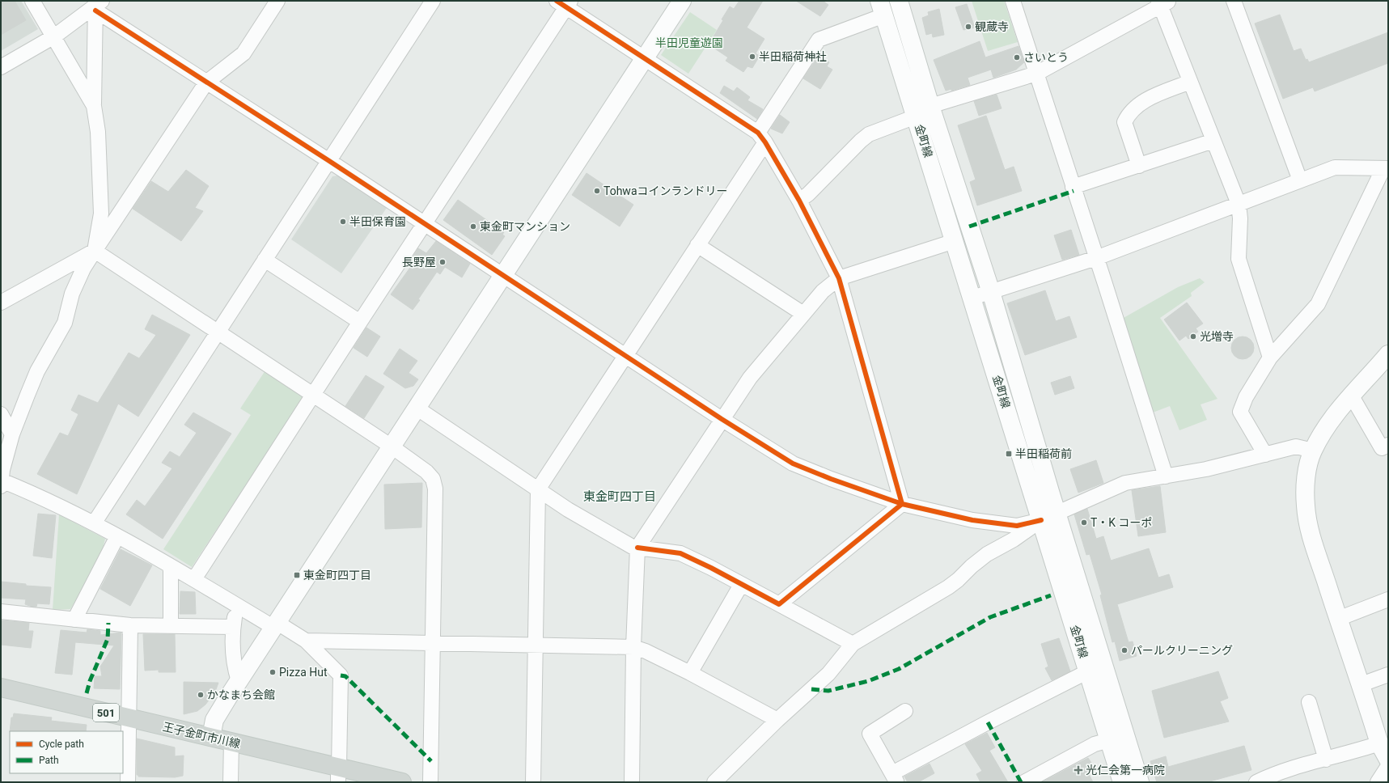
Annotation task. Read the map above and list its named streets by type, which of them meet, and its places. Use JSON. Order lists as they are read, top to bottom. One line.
{"streets":{"main road":["金町線","501","王子金町市川線"]},"districts":["東金町四丁目"],"parks":["半田児童遊園"],"places":{"other":["観蔵寺","半田稲荷神社","さいとう","Tohwaコインランドリー","半田保育園","東金町マンション","長野屋","光増寺","T・K コーポ","パールクリーニング","Pizza Hut","かなまち会館"],"transit":["半田稲荷前","東金町四丁目"],"health":["光仁会第一病院"]},"legend":["Cycle path","Path"]}
